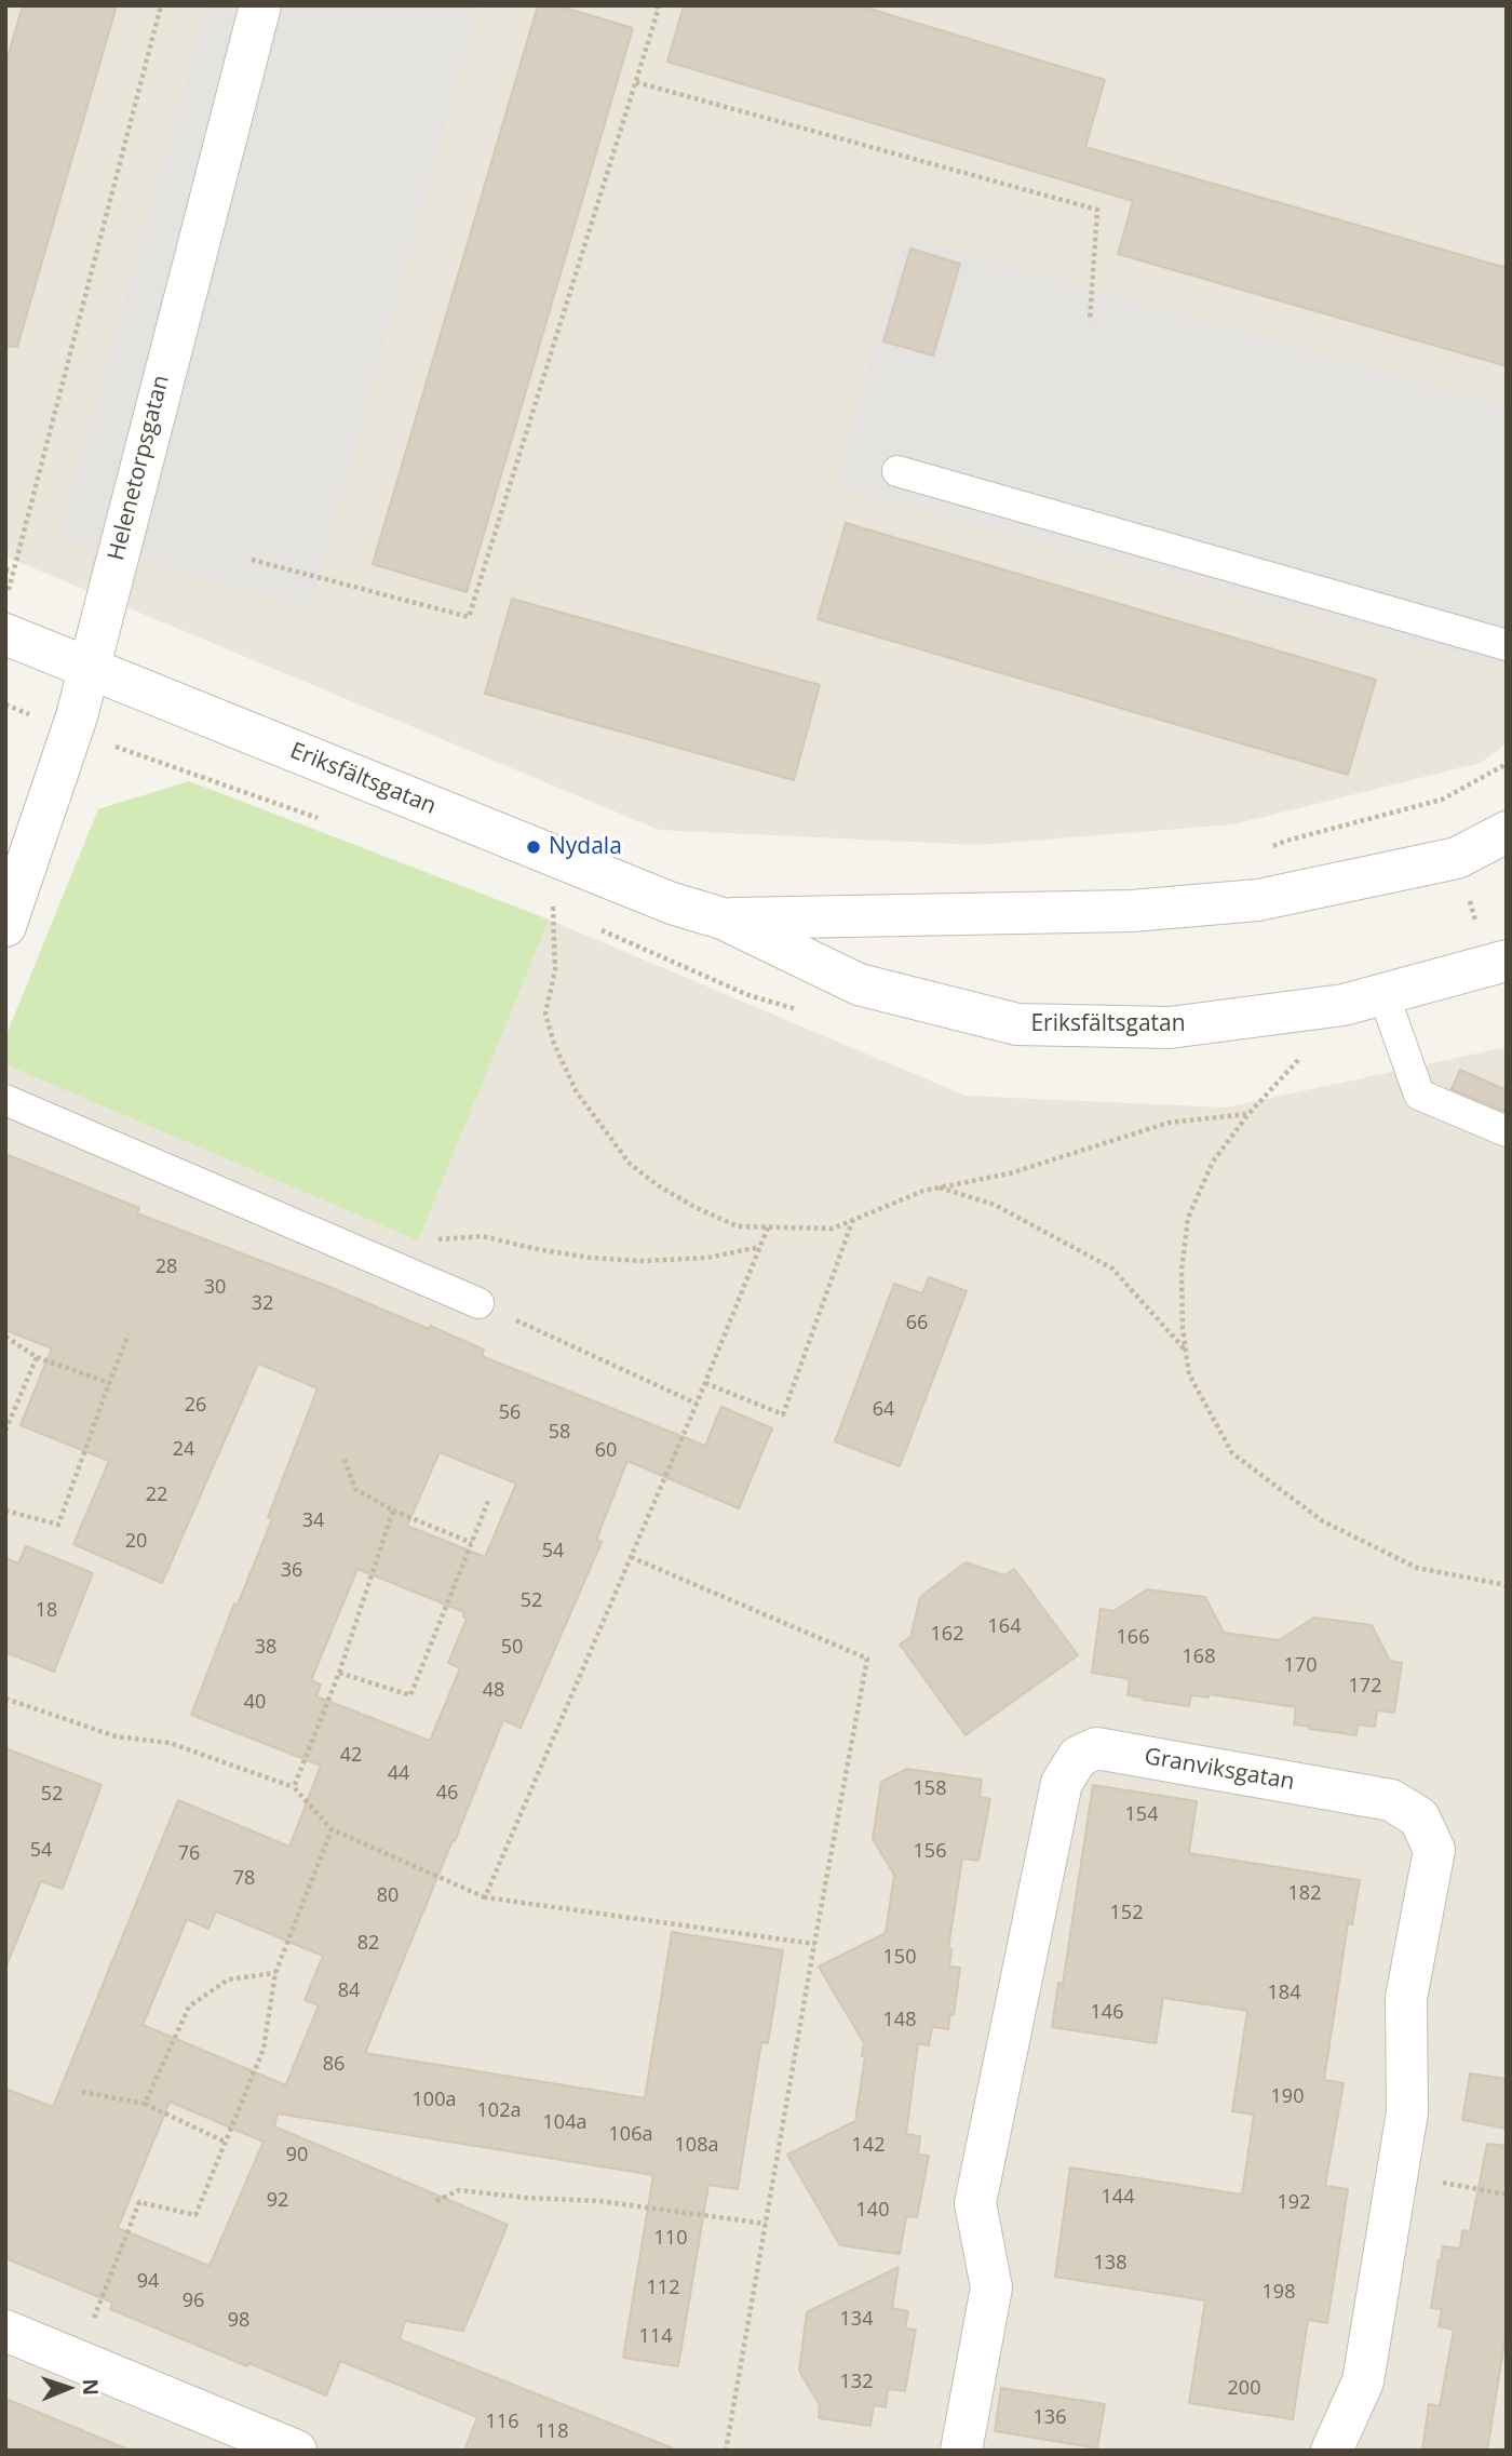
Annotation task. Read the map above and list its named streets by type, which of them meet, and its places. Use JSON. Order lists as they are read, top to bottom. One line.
{"streets":{"street":["Helenetorpsgatan","Eriksfältsgatan","Granviksgatan"]},"crossings":[["Helenetorpsgatan","Eriksfältsgatan"]],"places":["Nydala"],"house_numbers":["28","30","32","66","26","64","56","58","24","60","22","34","20","54","36","52","18","164","162","166","38","50","168","170","172","48","40","42","44","158","46","52","154","54","156","76","78","182","80","152","82","150","84","184","146","148","86","190","100a","102a","104a","106a","108a","142","90","144","92","192","140","110","138","94","112","198","96","134","98","114","132","200","136","116","118"],"north":"right"}
